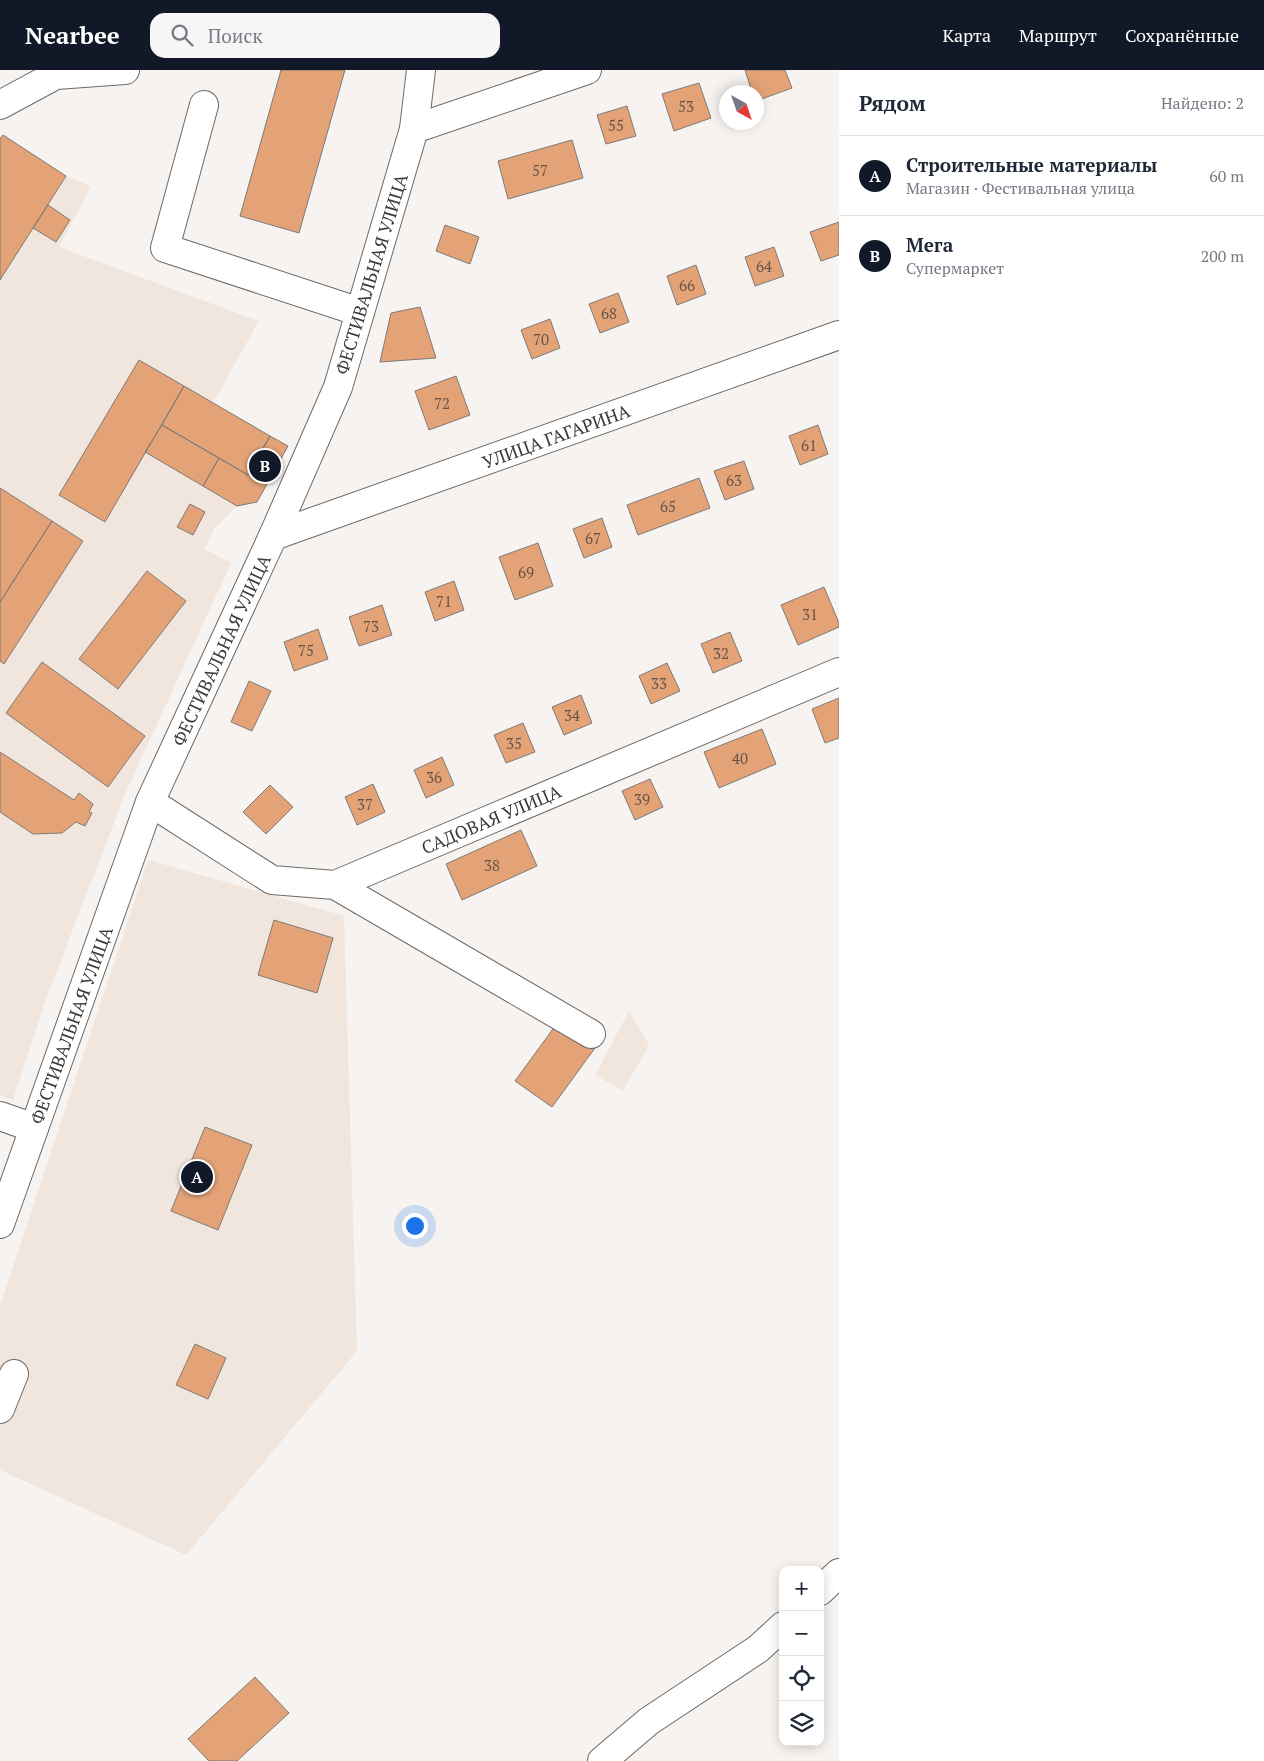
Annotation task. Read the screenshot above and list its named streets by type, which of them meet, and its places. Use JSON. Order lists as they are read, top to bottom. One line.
{"streets":{"street":["ФЕСТИВАЛЬНАЯ УЛИЦА","УЛИЦА ГАГАРИНА","САДОВАЯ УЛИЦА"]},"crossings":[["ФЕСТИВАЛЬНАЯ УЛИЦА","УЛИЦА ГАГАРИНА"],["ФЕСТИВАЛЬНАЯ УЛИЦА","САДОВАЯ УЛИЦА"]],"house_numbers":["53","55","57","64","66","68","70","72","61","63","65","67","69","71","31","73","75","32","33","34","35","40","36","39","37","38"],"north":"bottom right","page":{"header":"Nearbee","search":"Поиск","nav":["Карта","Маршрут","Сохранённые"],"heading":["Рядом","Найдено: 2"],"list":[{"mark":"A","name":"Строительные материалы","note":"Магазин · Фестивальная улица","value":"60 m"},{"mark":"B","name":"Мега","note":"Супермаркет","value":"200 m"}],"pins":["B","A"],"map_buttons":["+","−"]}}
